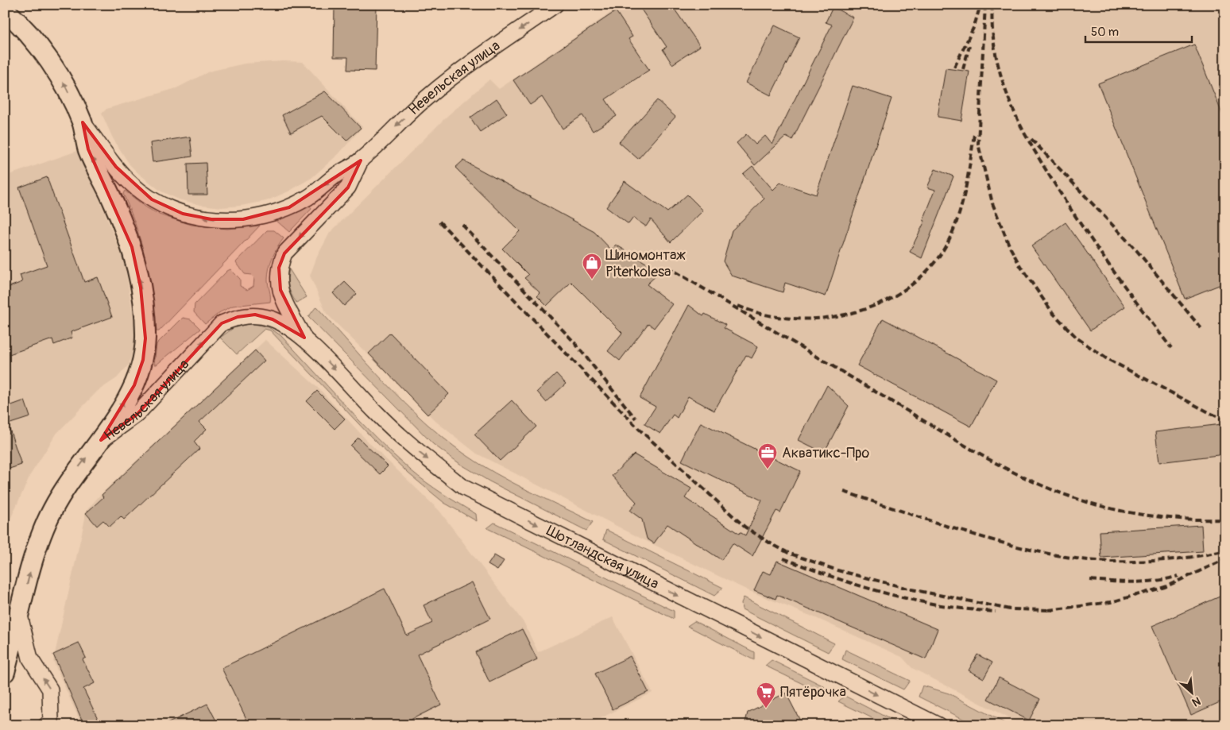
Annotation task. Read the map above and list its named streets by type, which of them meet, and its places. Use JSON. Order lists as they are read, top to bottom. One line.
{"streets":{"main road":["Невельская улица"],"street":["Шотландская улица"]},"crossings":[["Невельская улица","Шотландская улица"]],"one_way":["Шотландская улица"],"places":{"shop":["Шиномонтаж Piterkolesa"],"office":["Акватикс-Про"],"supermarket":["Пятёрочка"]},"scale_bar":"50 m","north":"bottom right"}
